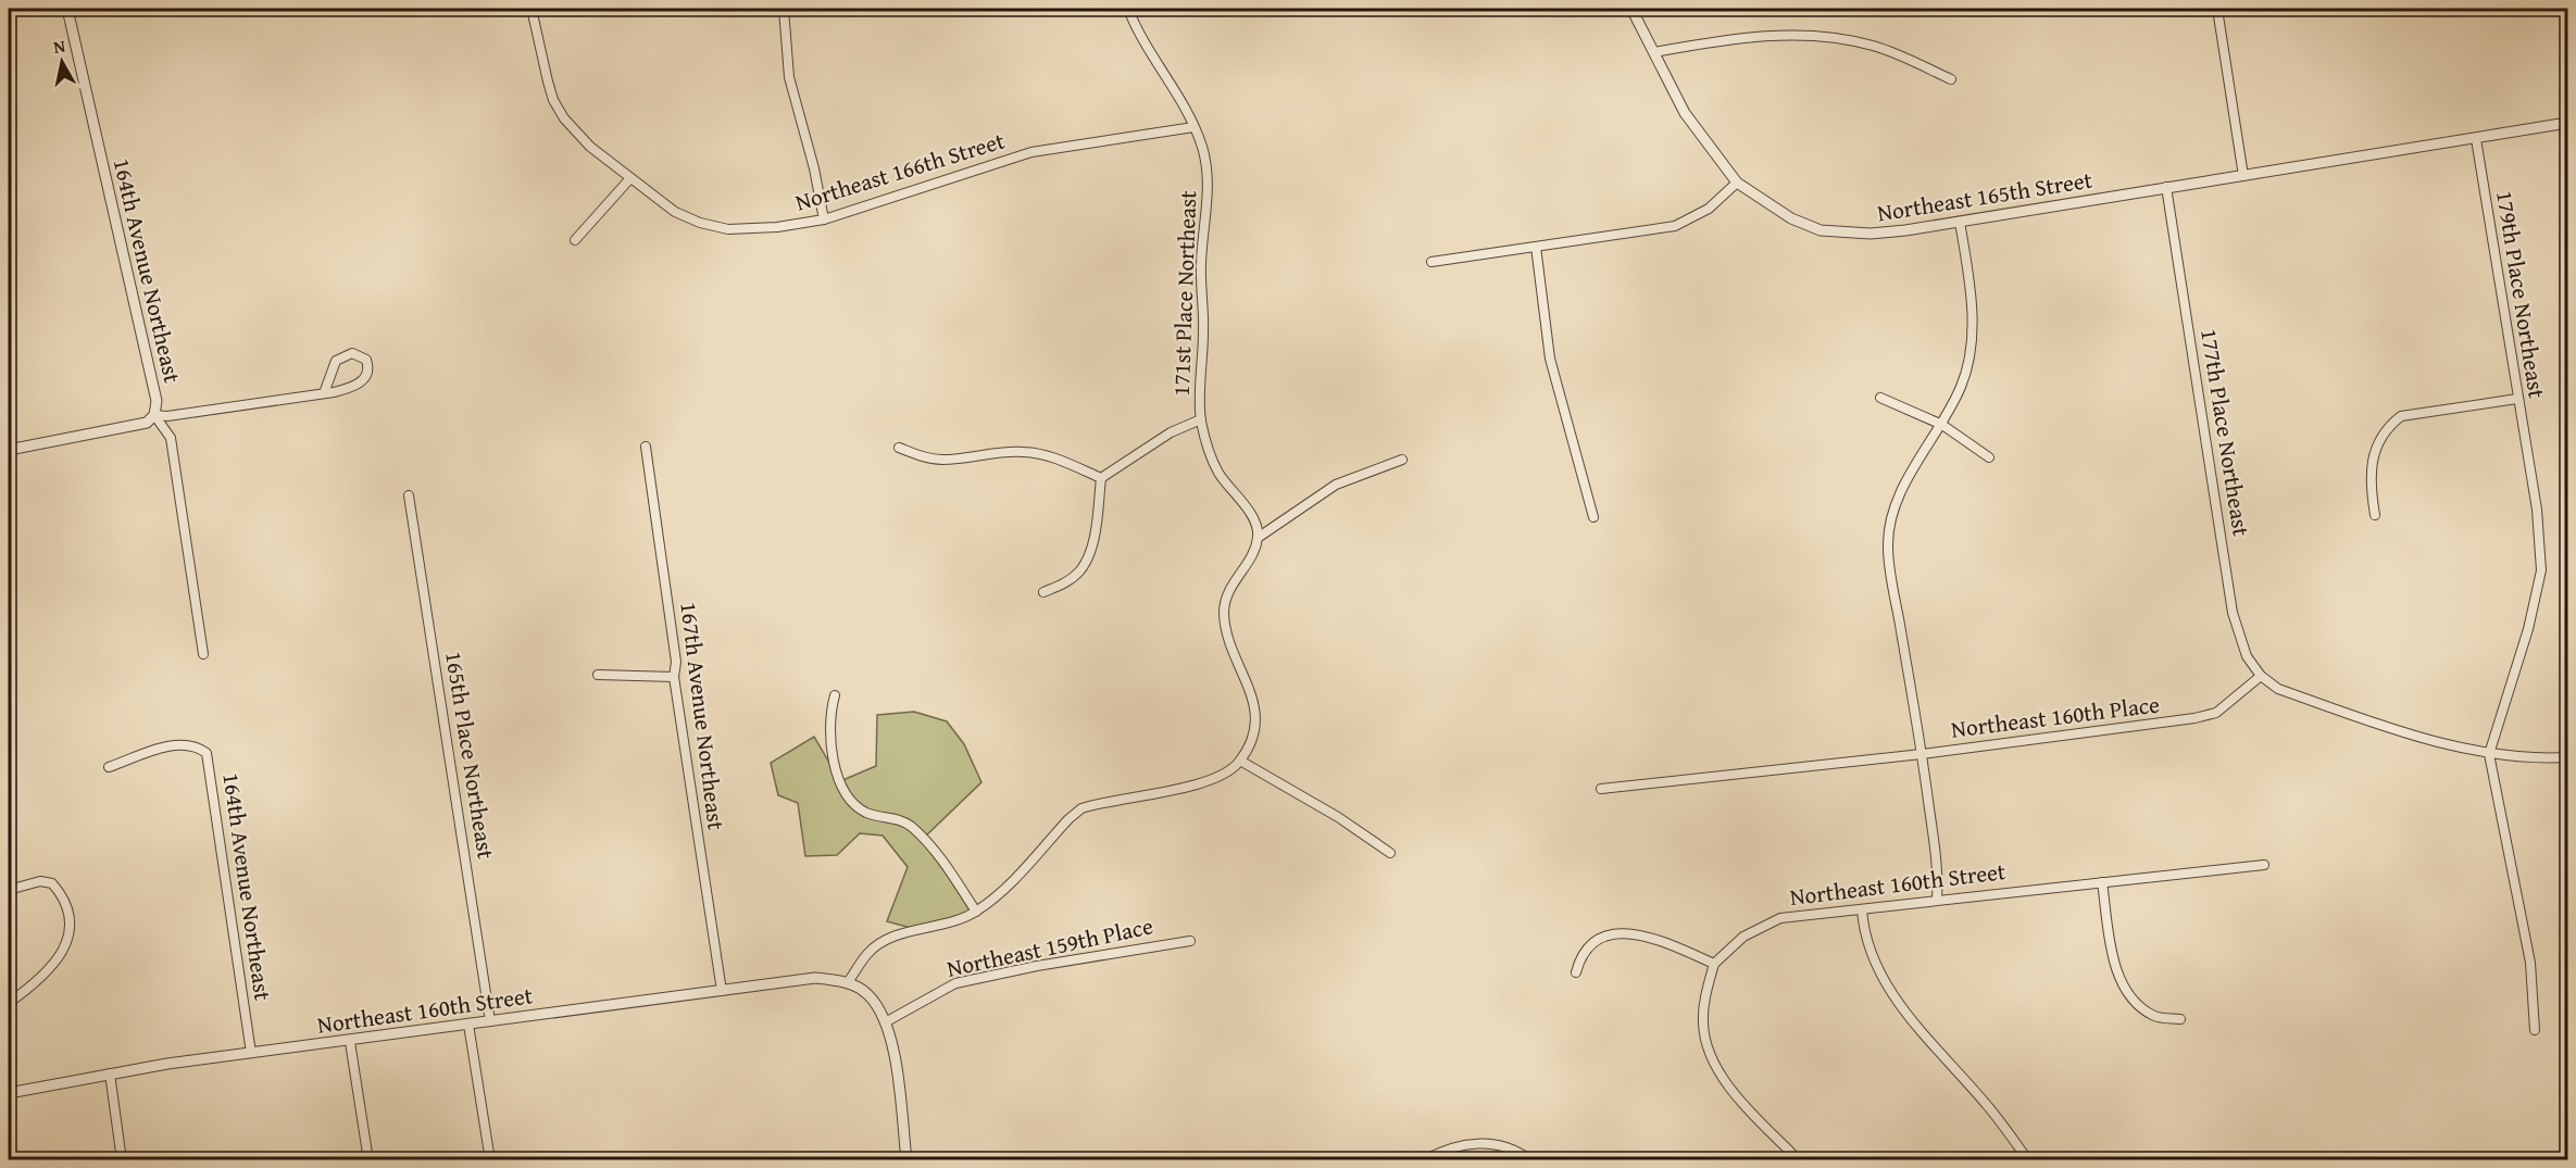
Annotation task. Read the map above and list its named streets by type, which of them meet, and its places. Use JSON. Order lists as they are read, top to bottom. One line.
{"streets":{"street":["Northeast 166th Street","Northeast 165th Street","164th Avenue Northeast","171st Place Northeast","179th Place Northeast","177th Place Northeast","167th Avenue Northeast","Northeast 160th Place","165th Place Northeast","Northeast 160th Street","Northeast 159th Place"]},"crossings":[["Northeast 166th Street","171st Place Northeast"],["Northeast 165th Street","179th Place Northeast"],["Northeast 165th Street","177th Place Northeast"],["164th Avenue Northeast","Northeast 160th Street"],["177th Place Northeast","Northeast 160th Place"],["167th Avenue Northeast","Northeast 160th Street"],["165th Place Northeast","Northeast 160th Street"]],"north":"top"}
